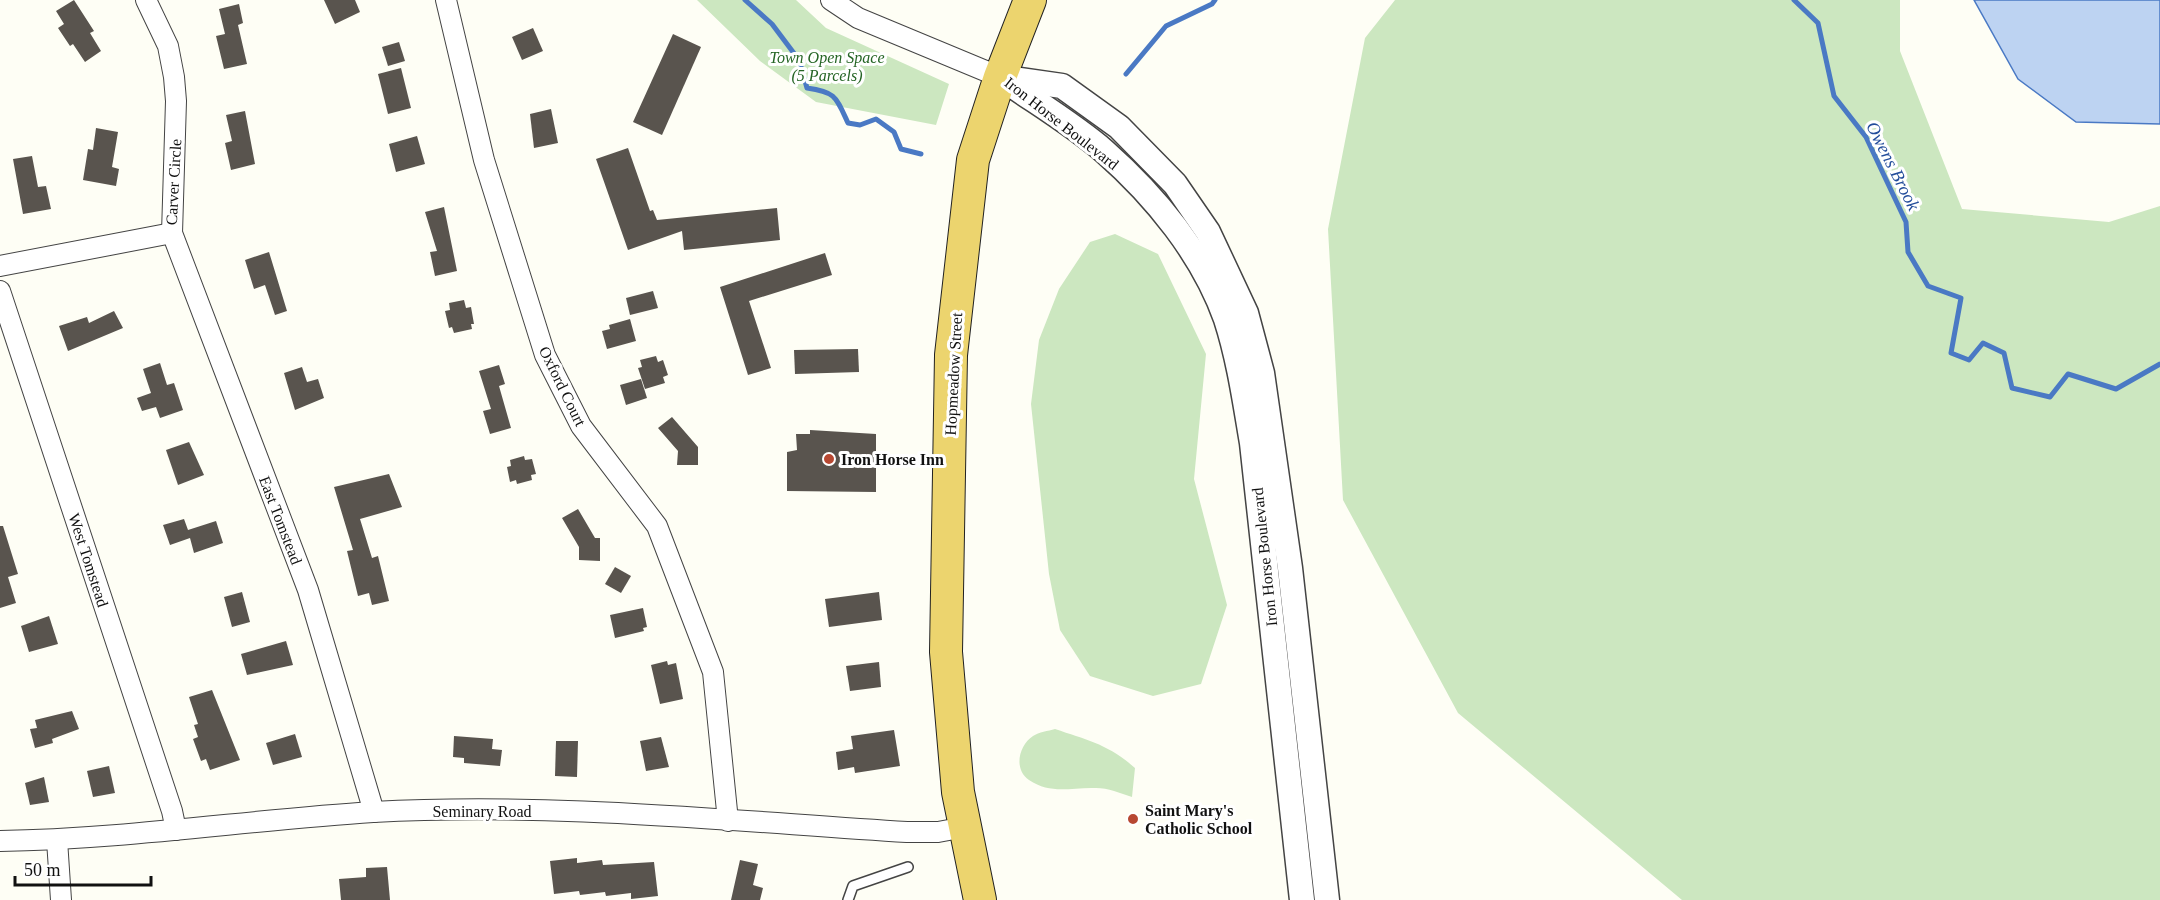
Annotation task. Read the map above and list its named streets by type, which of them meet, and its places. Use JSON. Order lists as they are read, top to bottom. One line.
{"streets":{"highway":["Hopmeadow Street"],"street":["Iron Horse Boulevard","Carver Circle","Oxford Court","East Tomstead","West Tomstead","Seminary Road"]},"crossings":[["Iron Horse Boulevard","Hopmeadow Street"],["Carver Circle","East Tomstead"],["Hopmeadow Street","Seminary Road"],["Oxford Court","Seminary Road"],["East Tomstead","Seminary Road"],["West Tomstead","Seminary Road"]],"water":["Owens Brook"],"parks":["Town Open Space (5 Parcels)"],"places":["Iron Horse Inn","Saint Mary's Catholic School"],"scale_bar":"50 m"}
